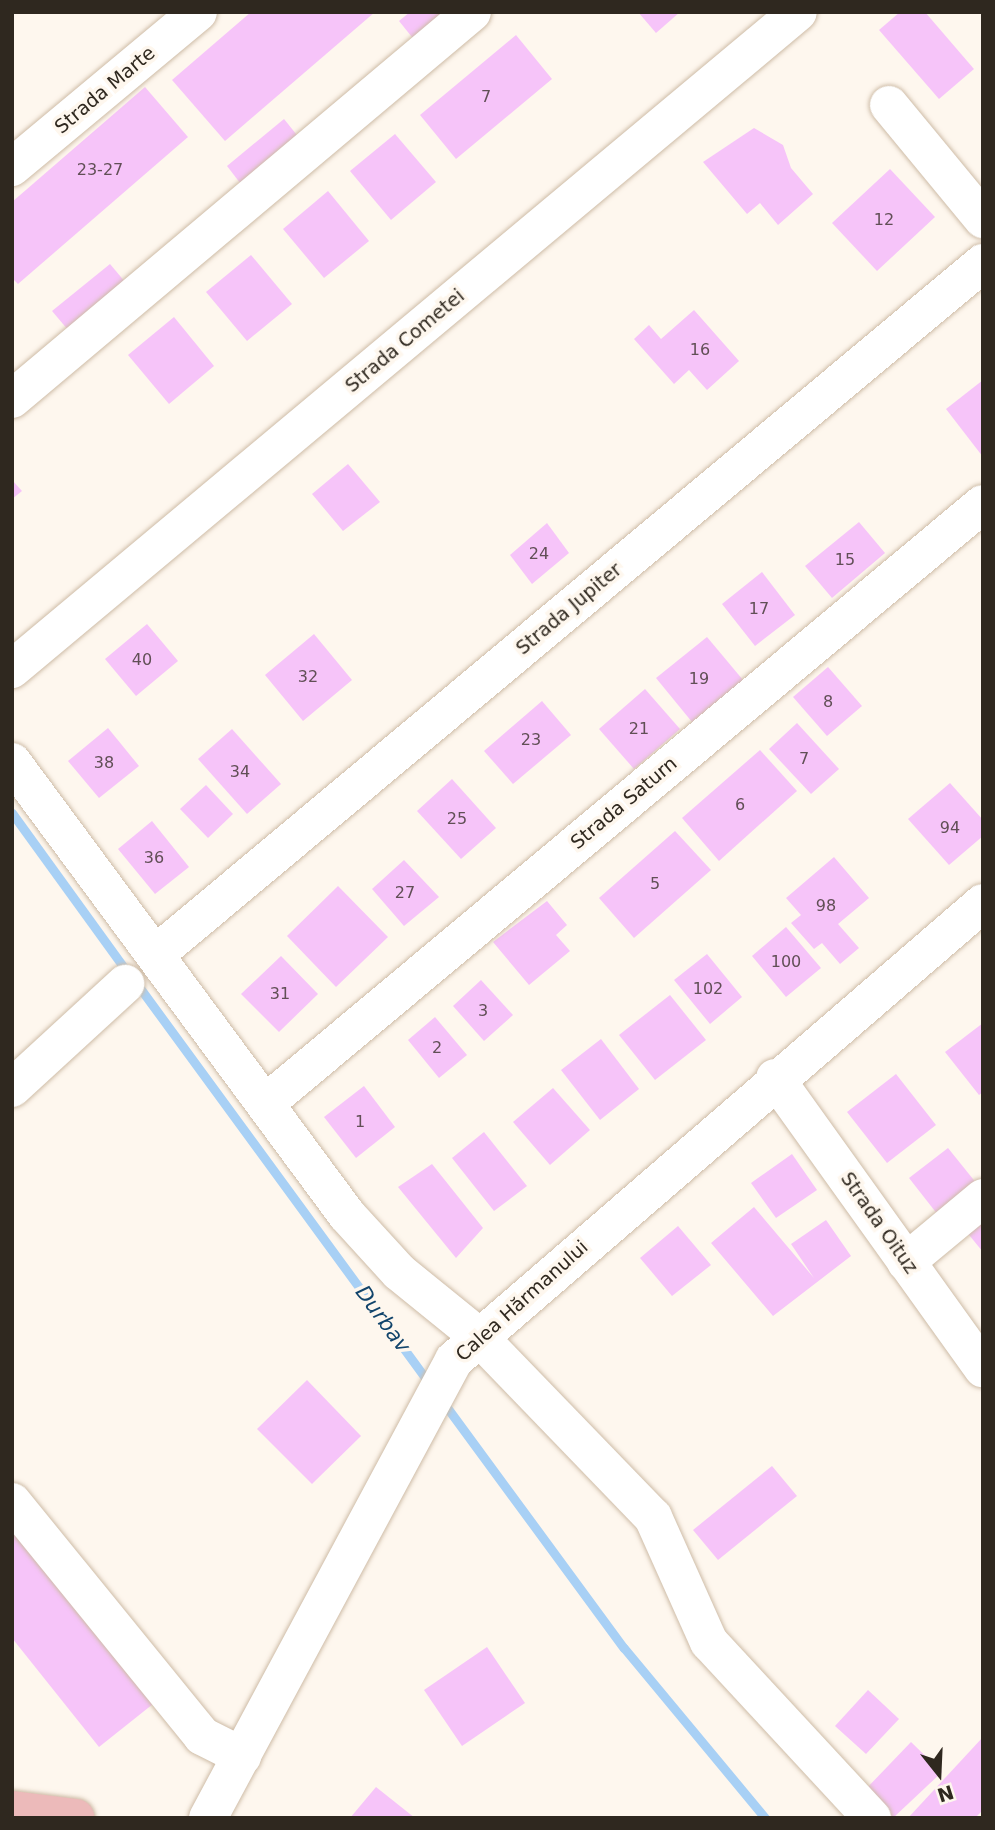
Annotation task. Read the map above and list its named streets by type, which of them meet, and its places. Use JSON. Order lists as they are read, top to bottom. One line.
{"streets":{"street":["Strada Marte","Strada Cometei","Strada Jupiter","Strada Saturn","Strada Oituz","Calea Hărmanului"]},"crossings":[["Strada Oituz","Calea Hărmanului"]],"water":["Durbav"],"house_numbers":["7","23-27","12","16","24","15","17","40","32","19","8","21","23","7","38","34","6","25","94","36","5","27","98","100","102","31","3","2","1"],"north":"bottom"}
